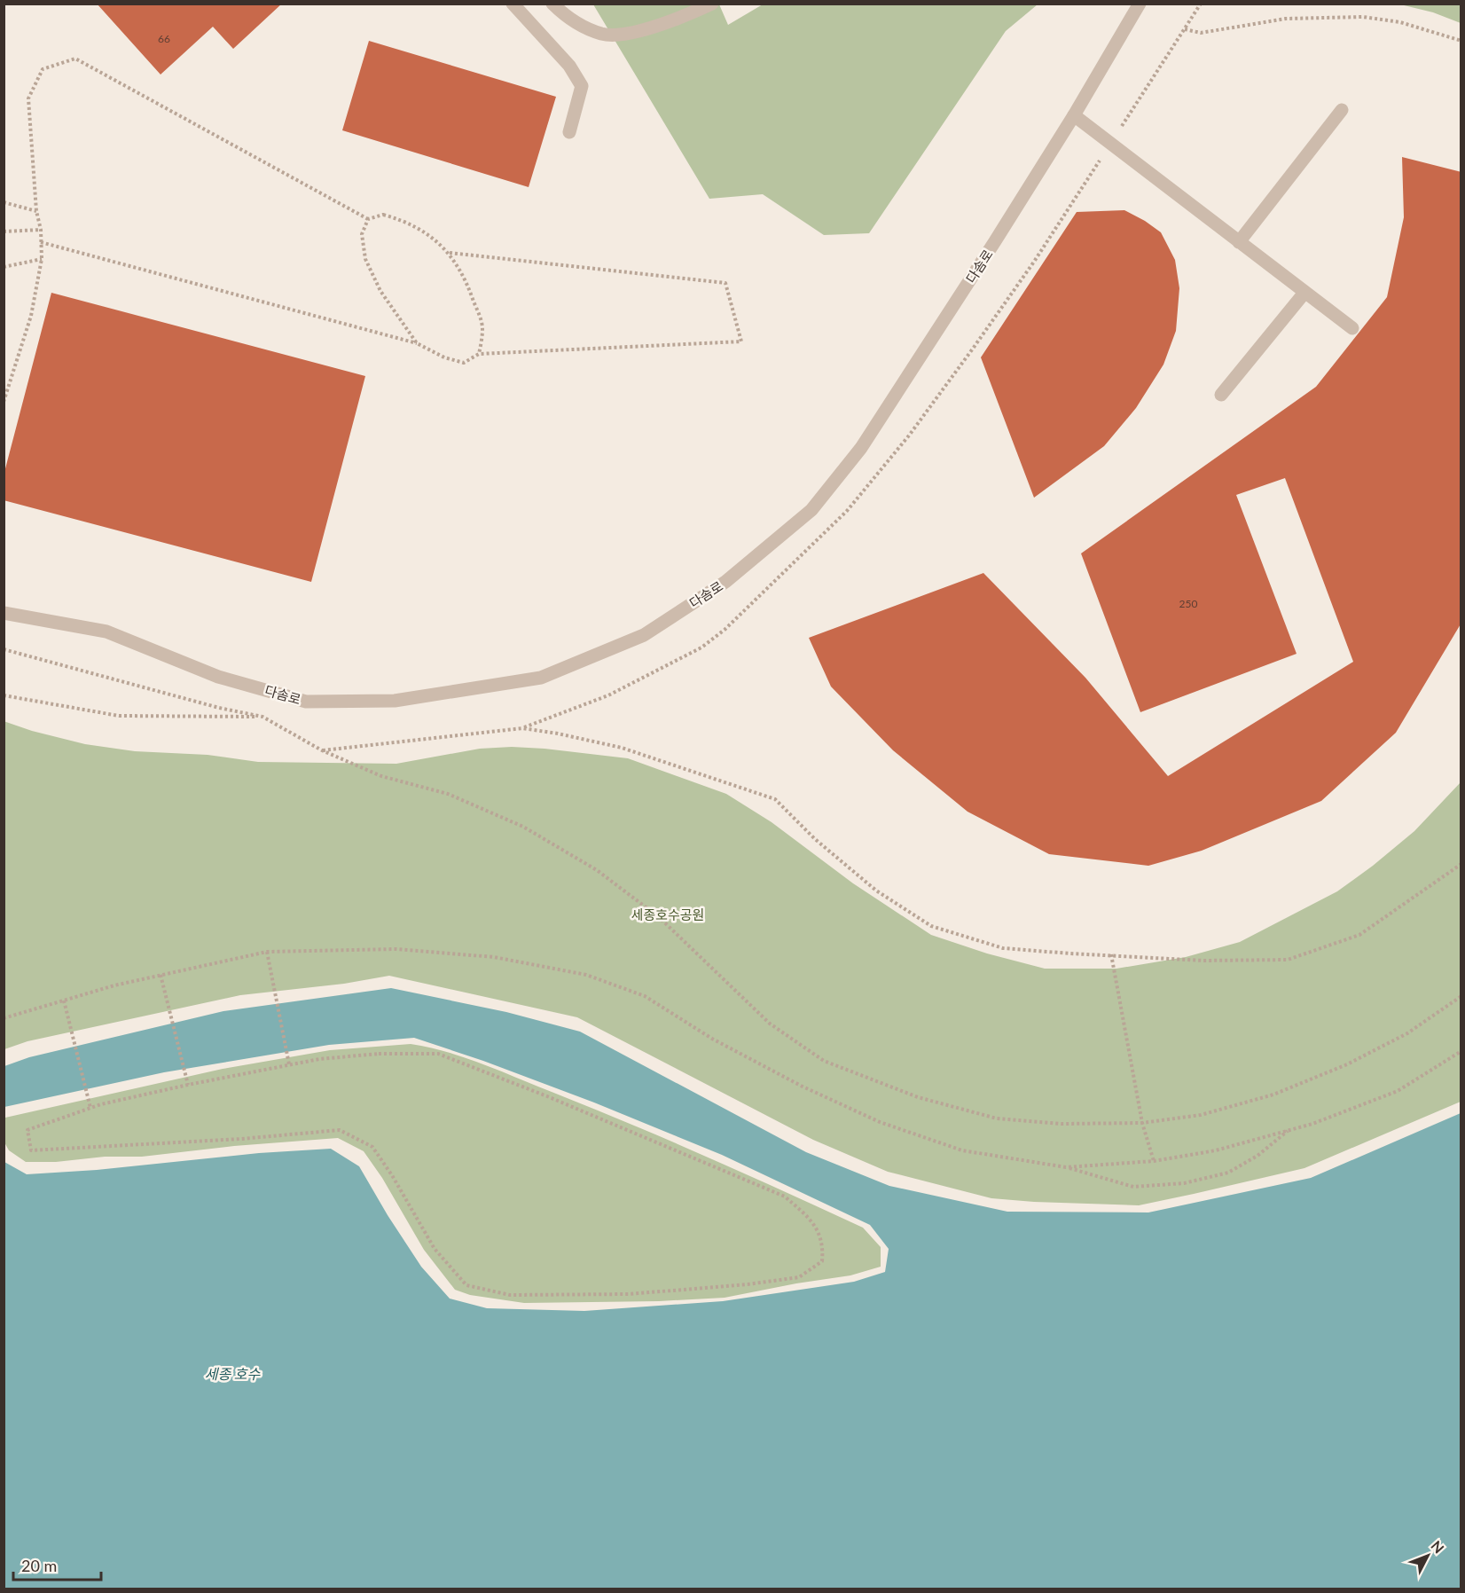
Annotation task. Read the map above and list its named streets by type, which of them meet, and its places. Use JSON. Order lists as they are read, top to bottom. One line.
{"streets":{"street":["다솜로"]},"water":["세종 호수"],"parks":["세종호수공원"],"house_numbers":["66","250"],"scale_bar":"20 m","north":"top right"}
